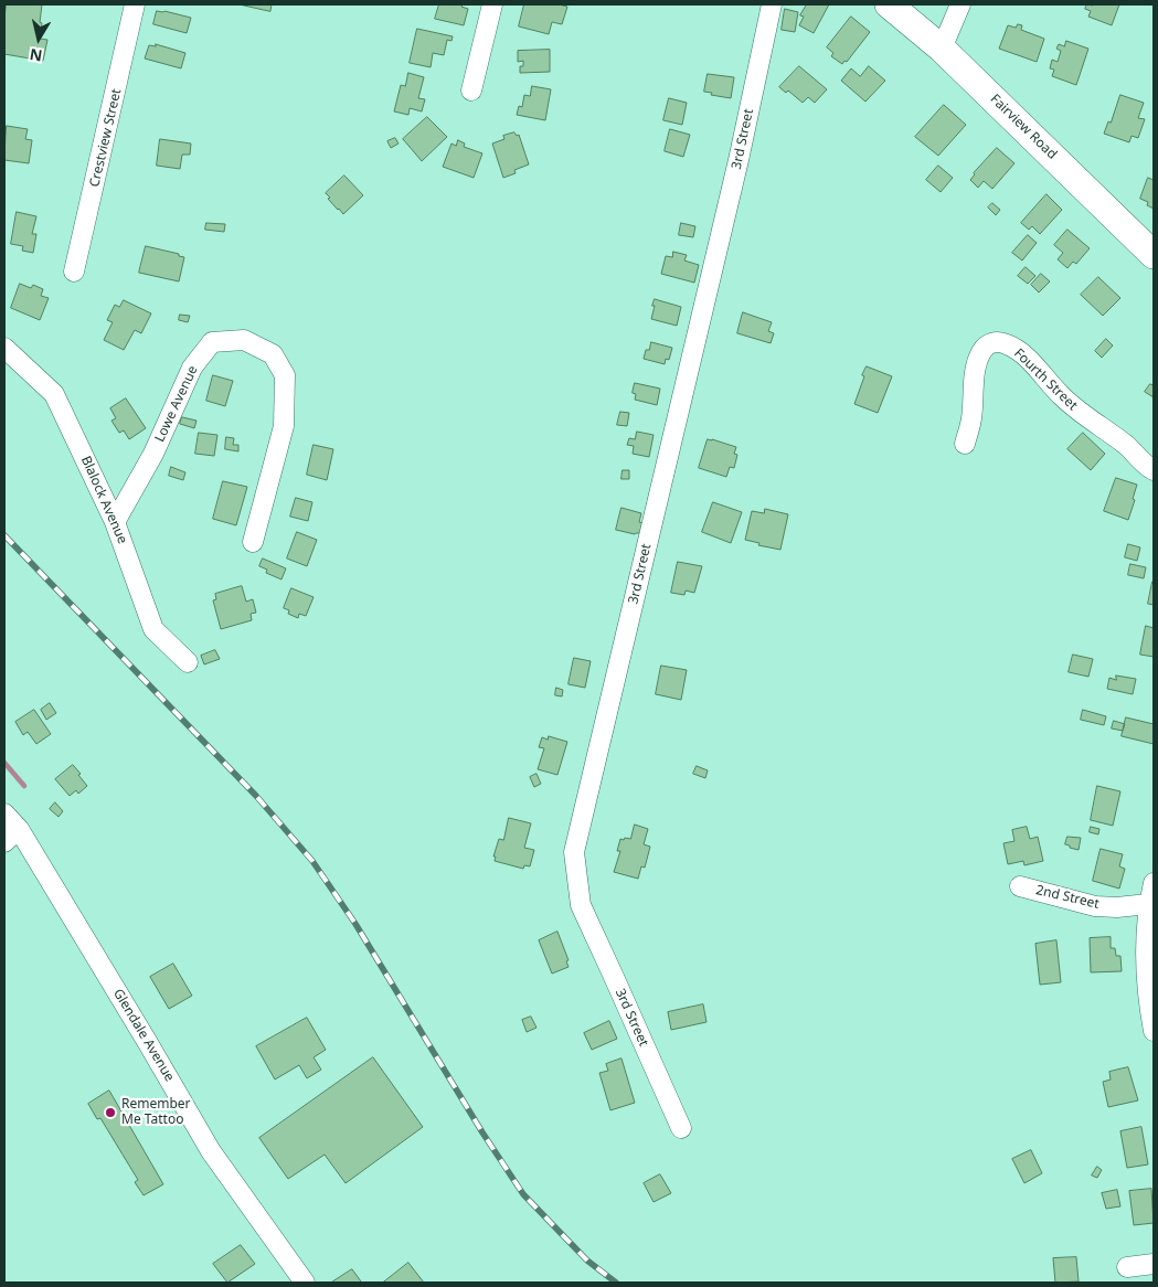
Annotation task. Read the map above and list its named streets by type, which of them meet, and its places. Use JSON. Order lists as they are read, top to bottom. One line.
{"streets":{"main road":["Fairview Road"],"street":["Crestview Street","3rd Street","Fourth Street","Lowe Avenue","Blalock Avenue","2nd Street","Glendale Avenue"]},"crossings":[["Lowe Avenue","Blalock Avenue"]],"places":["Remember Me Tattoo"],"north":"bottom"}
